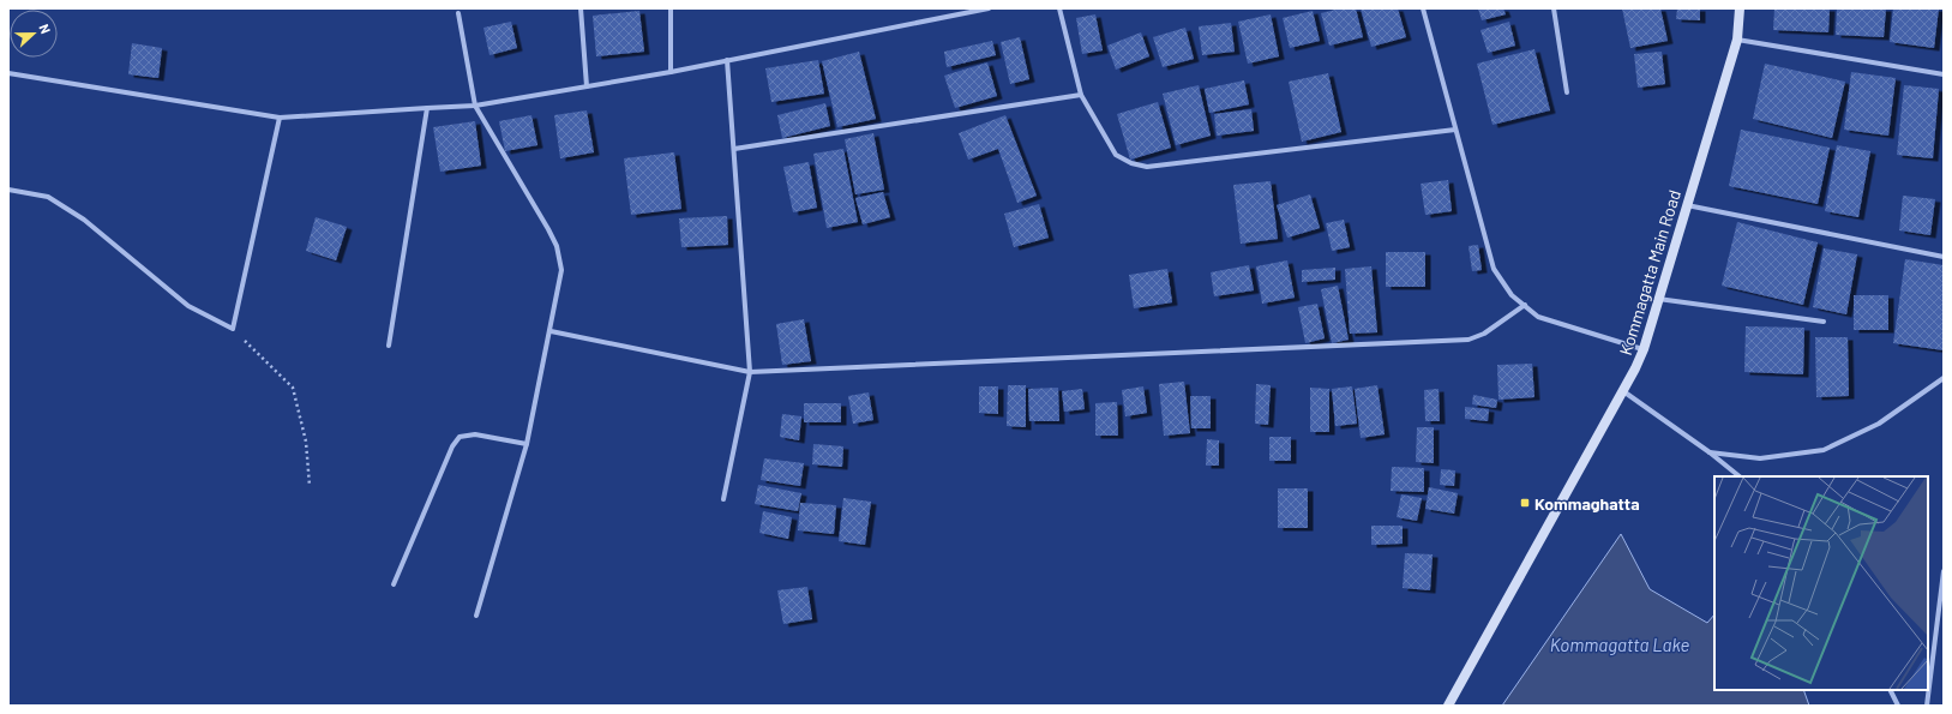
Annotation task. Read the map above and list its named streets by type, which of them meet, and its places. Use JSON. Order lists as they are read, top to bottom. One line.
{"streets":{"main road":["Kommagatta Main Road"]},"water":["Kommagatta Lake"],"places":{"transit":["Kommaghatta"]},"north":"right"}
